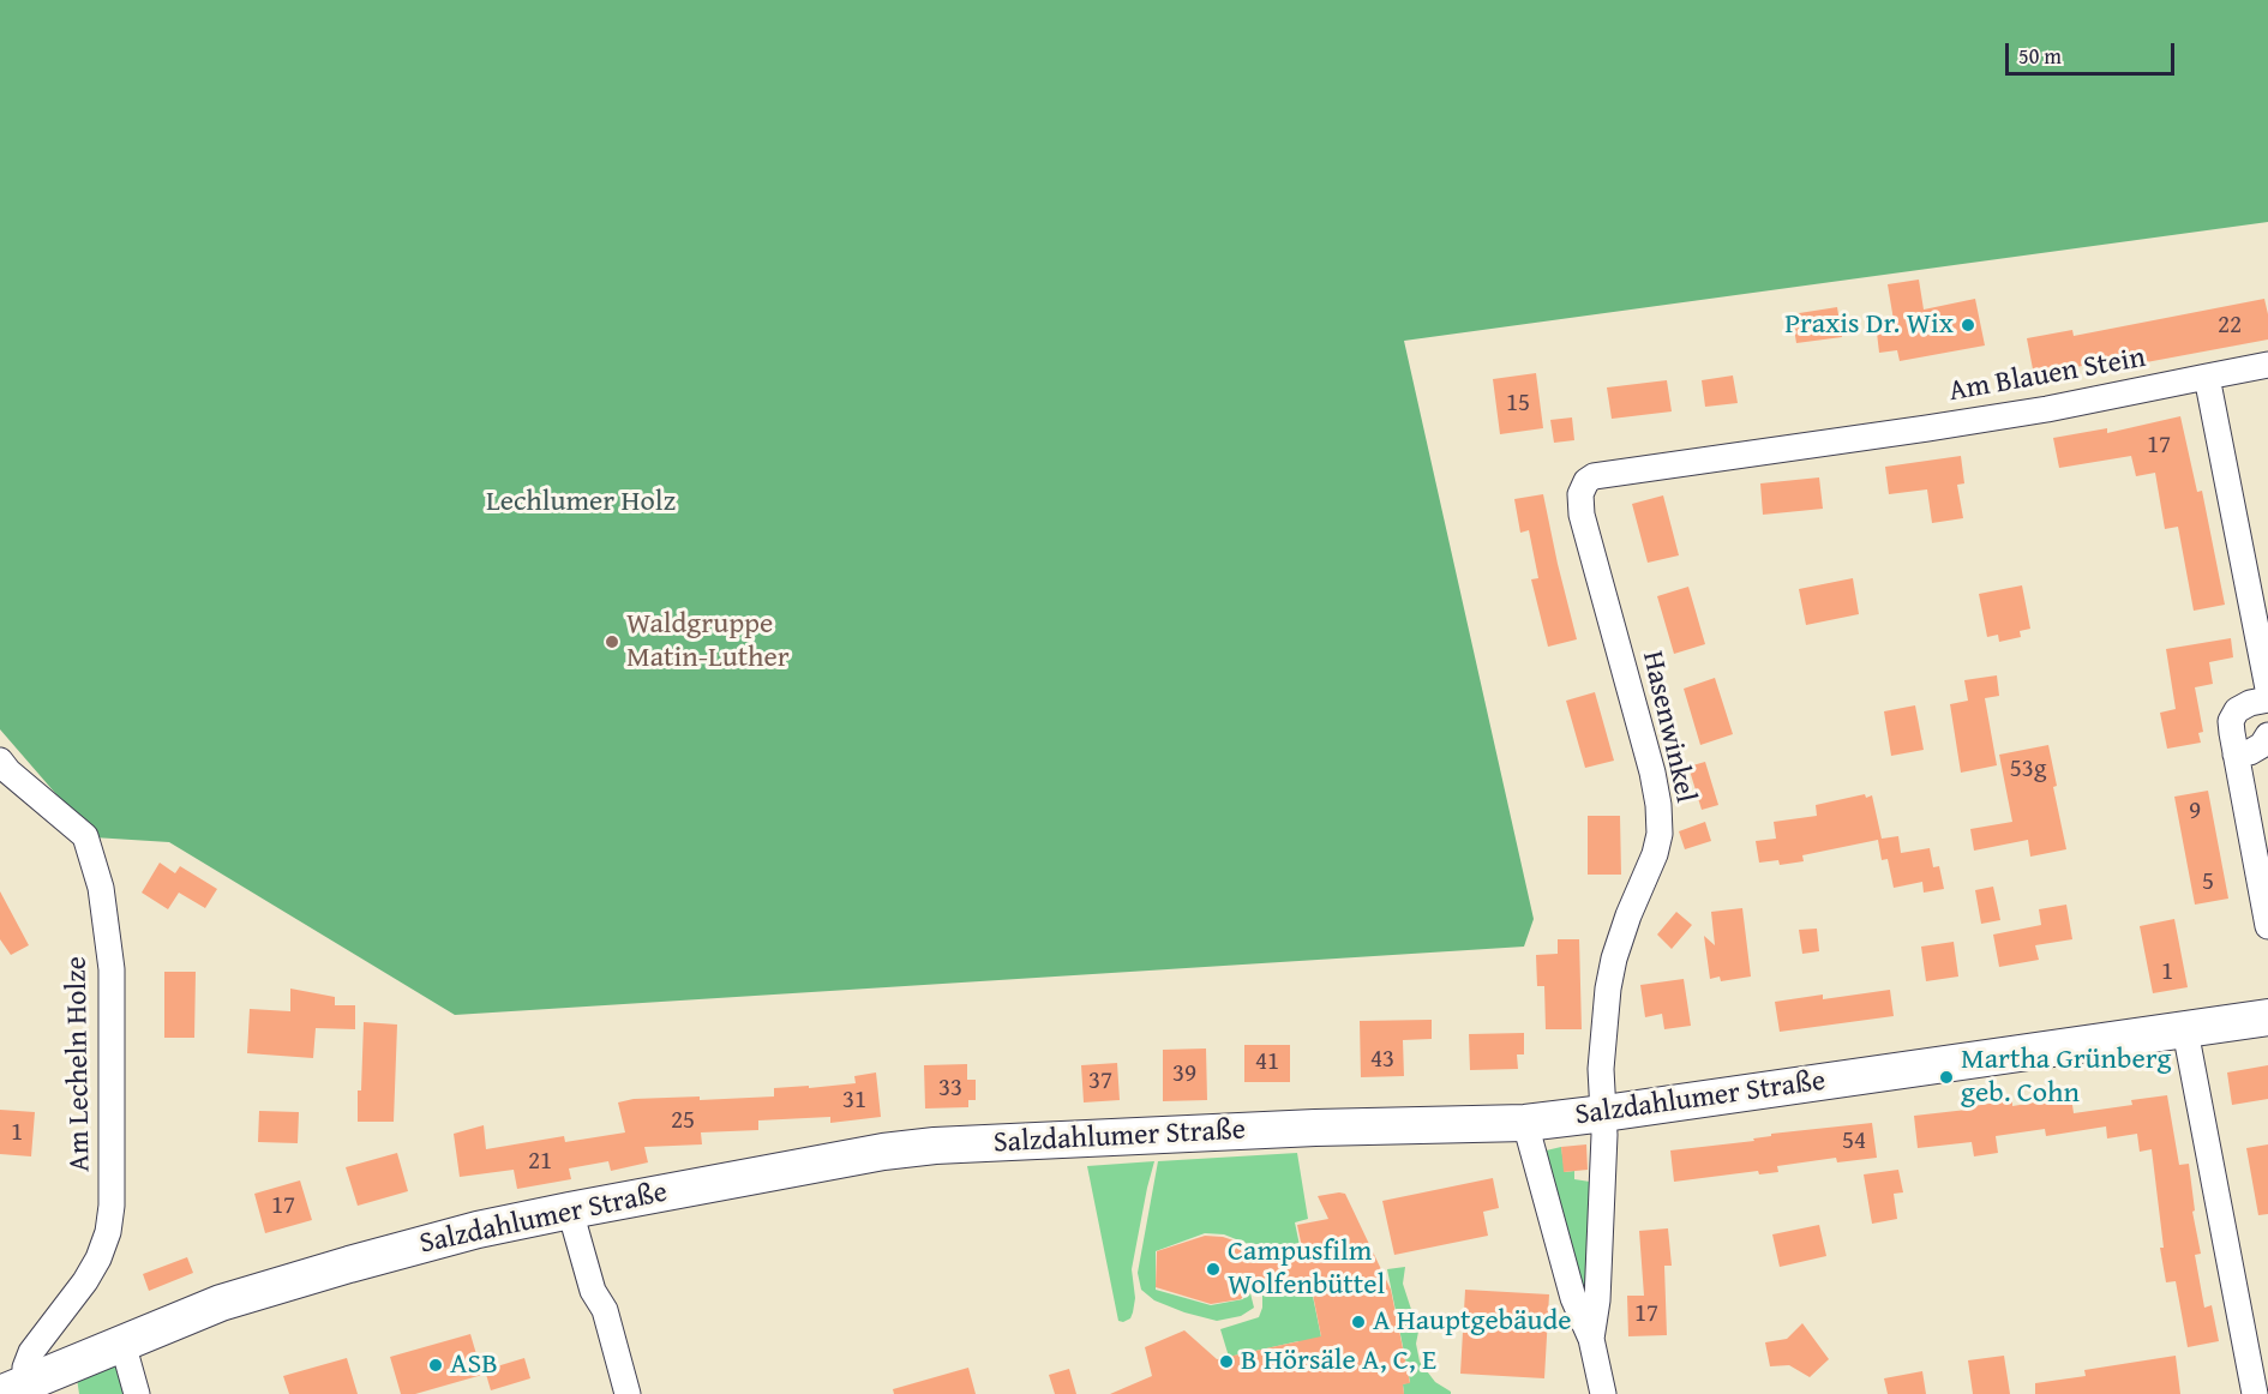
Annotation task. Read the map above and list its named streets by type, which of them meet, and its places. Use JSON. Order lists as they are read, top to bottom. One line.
{"streets":{"main road":["Salzdahlumer Straße"],"street":["Am Blauen Stein","Hasenwinkel","Am Lecheln Holze"]},"crossings":[["Am Blauen Stein","Hasenwinkel"],["Hasenwinkel","Salzdahlumer Straße"],["Am Lecheln Holze","Salzdahlumer Straße"]],"parks":["Lechlumer Holz"],"places":["Praxis Dr. Wix","Waldgruppe Matin-Luther","Martha Grünberg geb. Cohn","Campusfilm Wolfenbüttel","A Hauptgebäude","B Hörsäle A, C, E","ASB"],"house_numbers":["22","15","17","53g","9","5","1","43","41","39","37","33","31","25","1","54","21","17","17"],"scale_bar":"50 m"}
